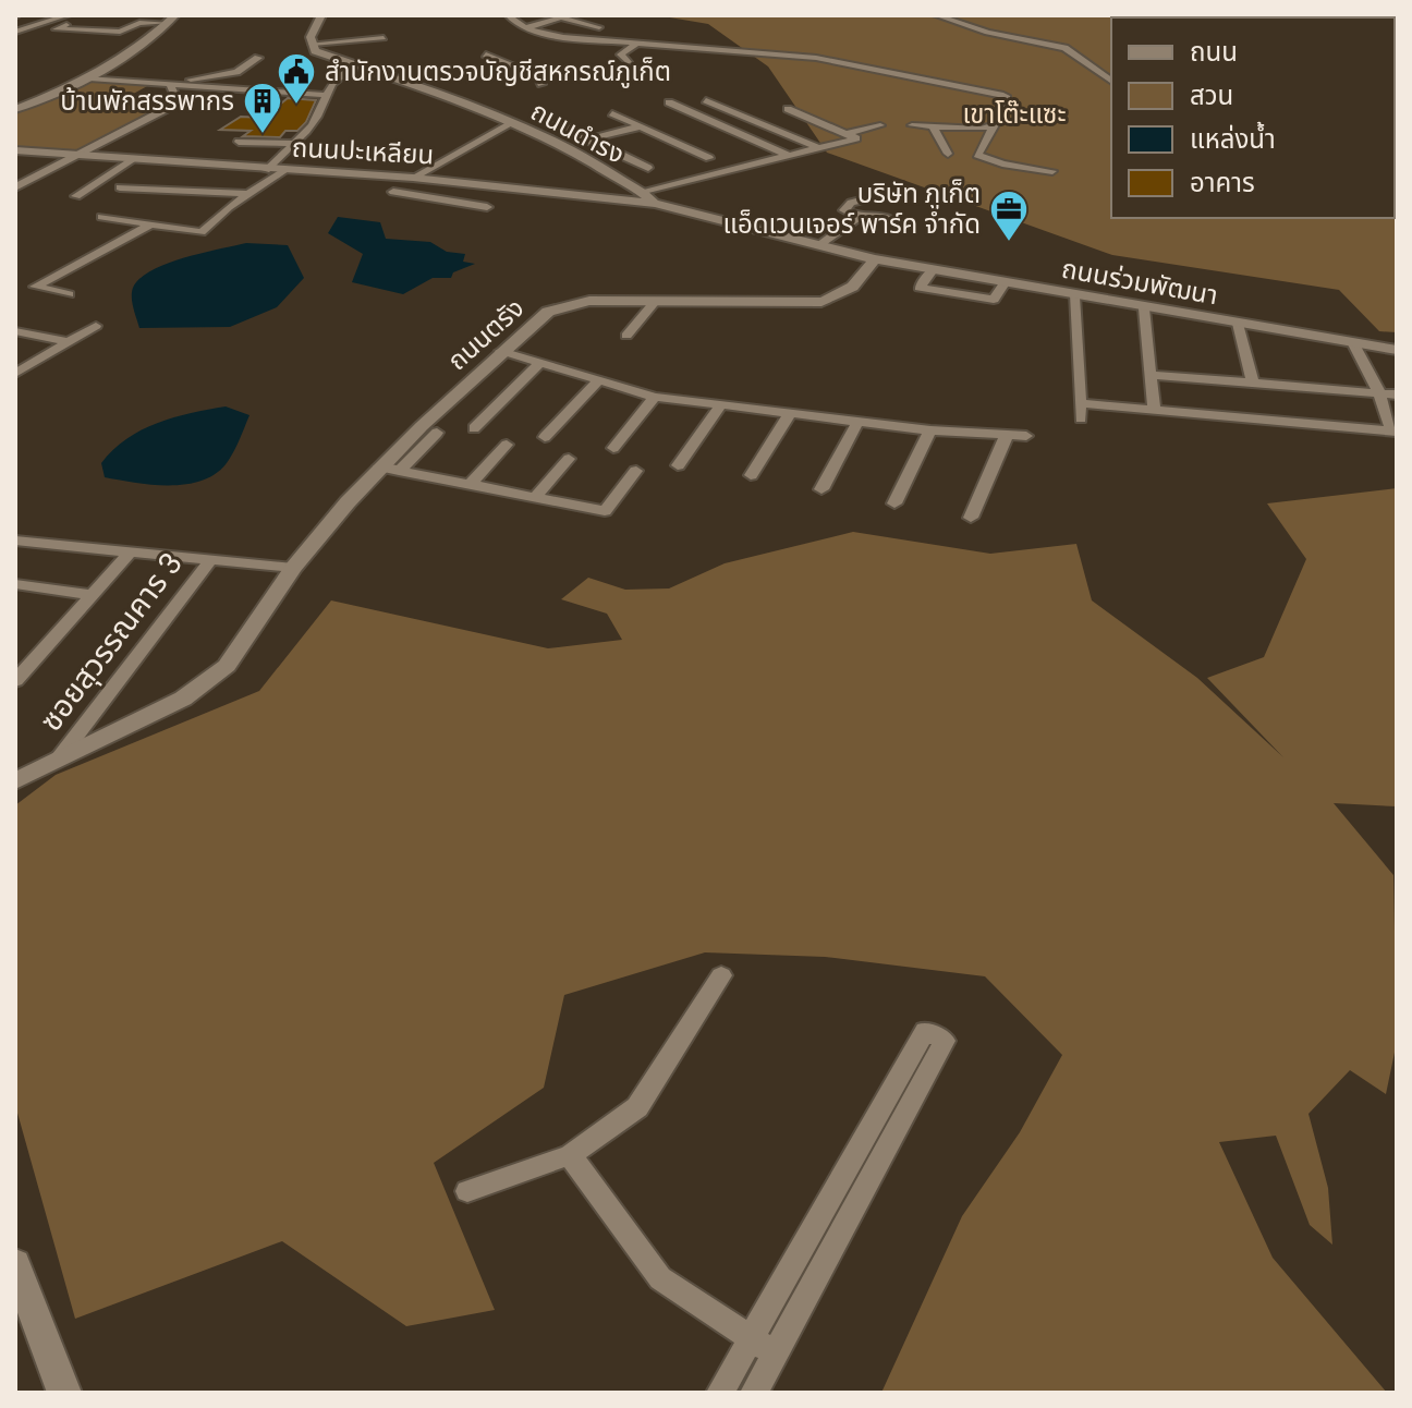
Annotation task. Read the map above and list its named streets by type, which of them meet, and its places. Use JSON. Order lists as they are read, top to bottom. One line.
{"streets":{"street":["ถนนดำรง","ถนนปะเหลียน","ถนนร่วมพัฒนา","ถนนตรัง","ซอยสุวรรณคาร 3"]},"crossings":[["ถนนดำรง","ถนนปะเหลียน"],["ถนนร่วมพัฒนา","ถนนตรัง"],["ถนนตรัง","ซอยสุวรรณคาร 3"]],"parks":["เขาโต๊ะแซะ"],"places":{"public building":["สำนักงานตรวจบัญชีสหกรณ์ภูเก็ต"],"building":["บ้านพักสรรพากร"],"office":["บริษัท ภูเก็ต แอ็ดเวนเจอร์ พาร์ค จำกัด"]},"legend":["ถนน","สวน","แหล่งน้ำ","อาคาร"]}
